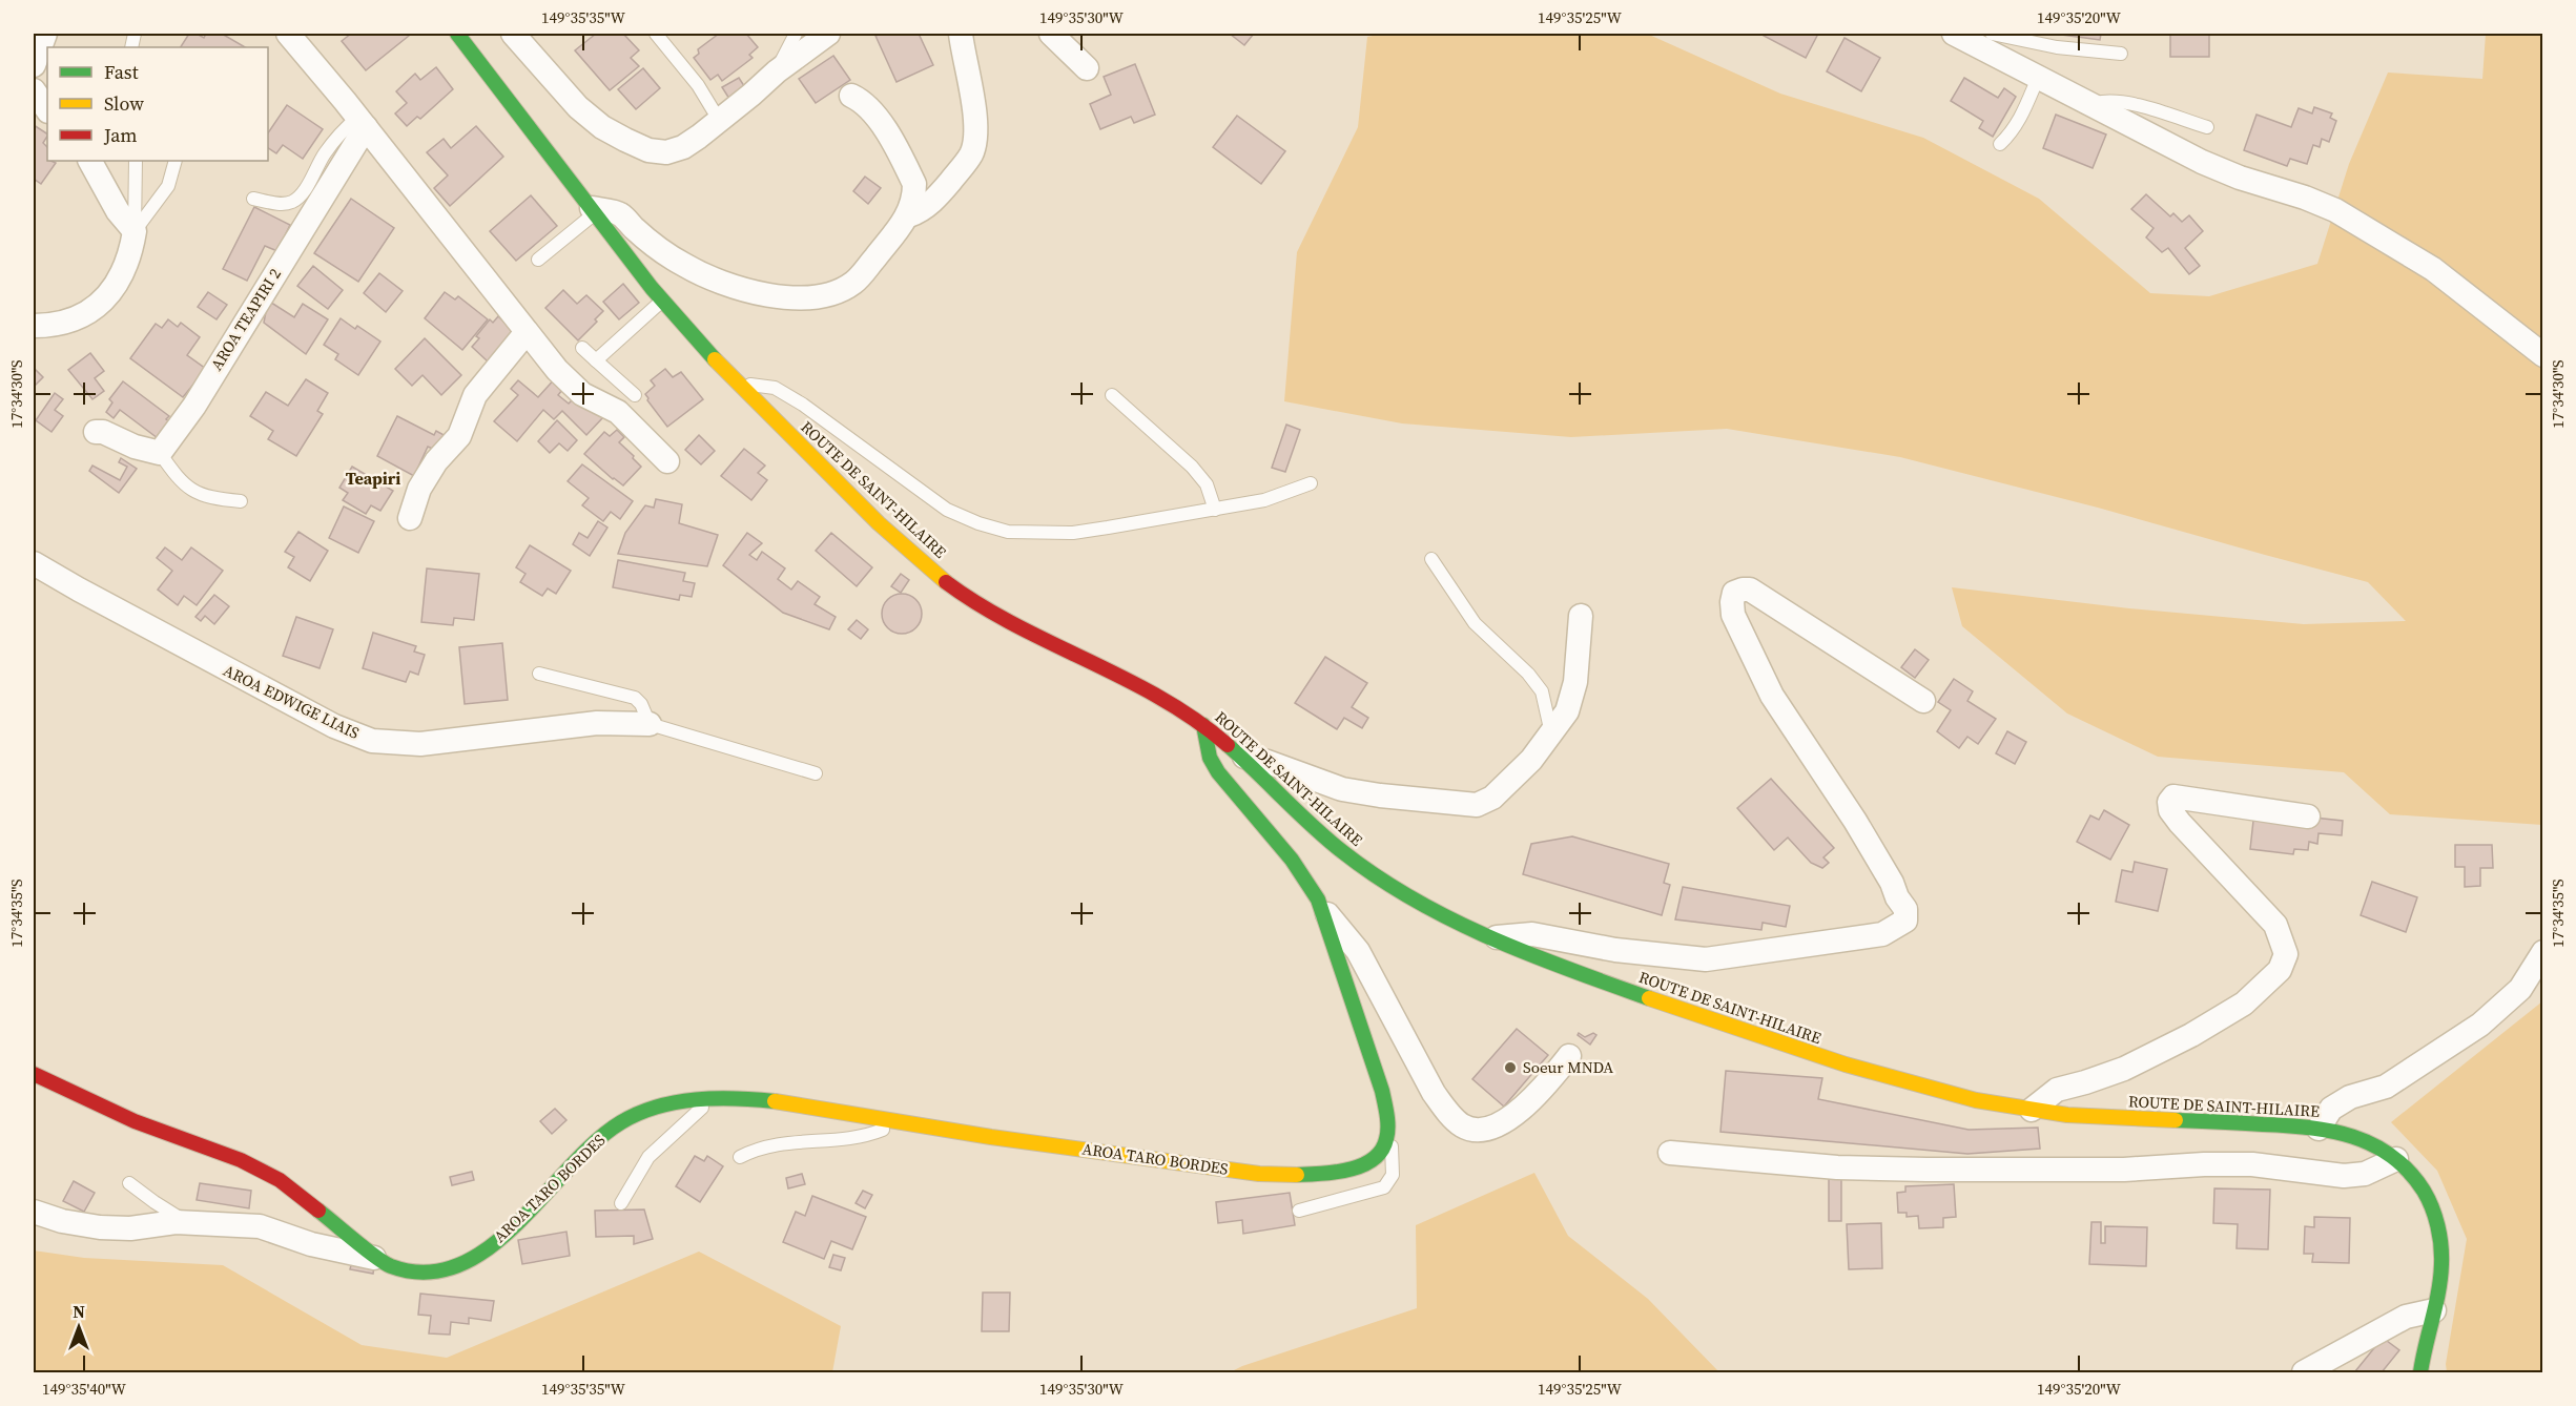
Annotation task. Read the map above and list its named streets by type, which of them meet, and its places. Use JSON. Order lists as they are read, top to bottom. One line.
{"streets":{"street":["AROA TEAPIRI 2","ROUTE DE SAINT-HILAIRE","AROA EDWIGE LIAIS","AROA TARO BORDES"]},"districts":["Teapiri"],"places":["Soeur MNDA"],"legend":["Fast","Slow","Jam"],"north":"top","coordinates":["149°35'35\"W","149°35'30\"W","149°35'25\"W","149°35'20\"W","17°34'30\"S","17°34'35\"S","149°35'40\"W"]}
